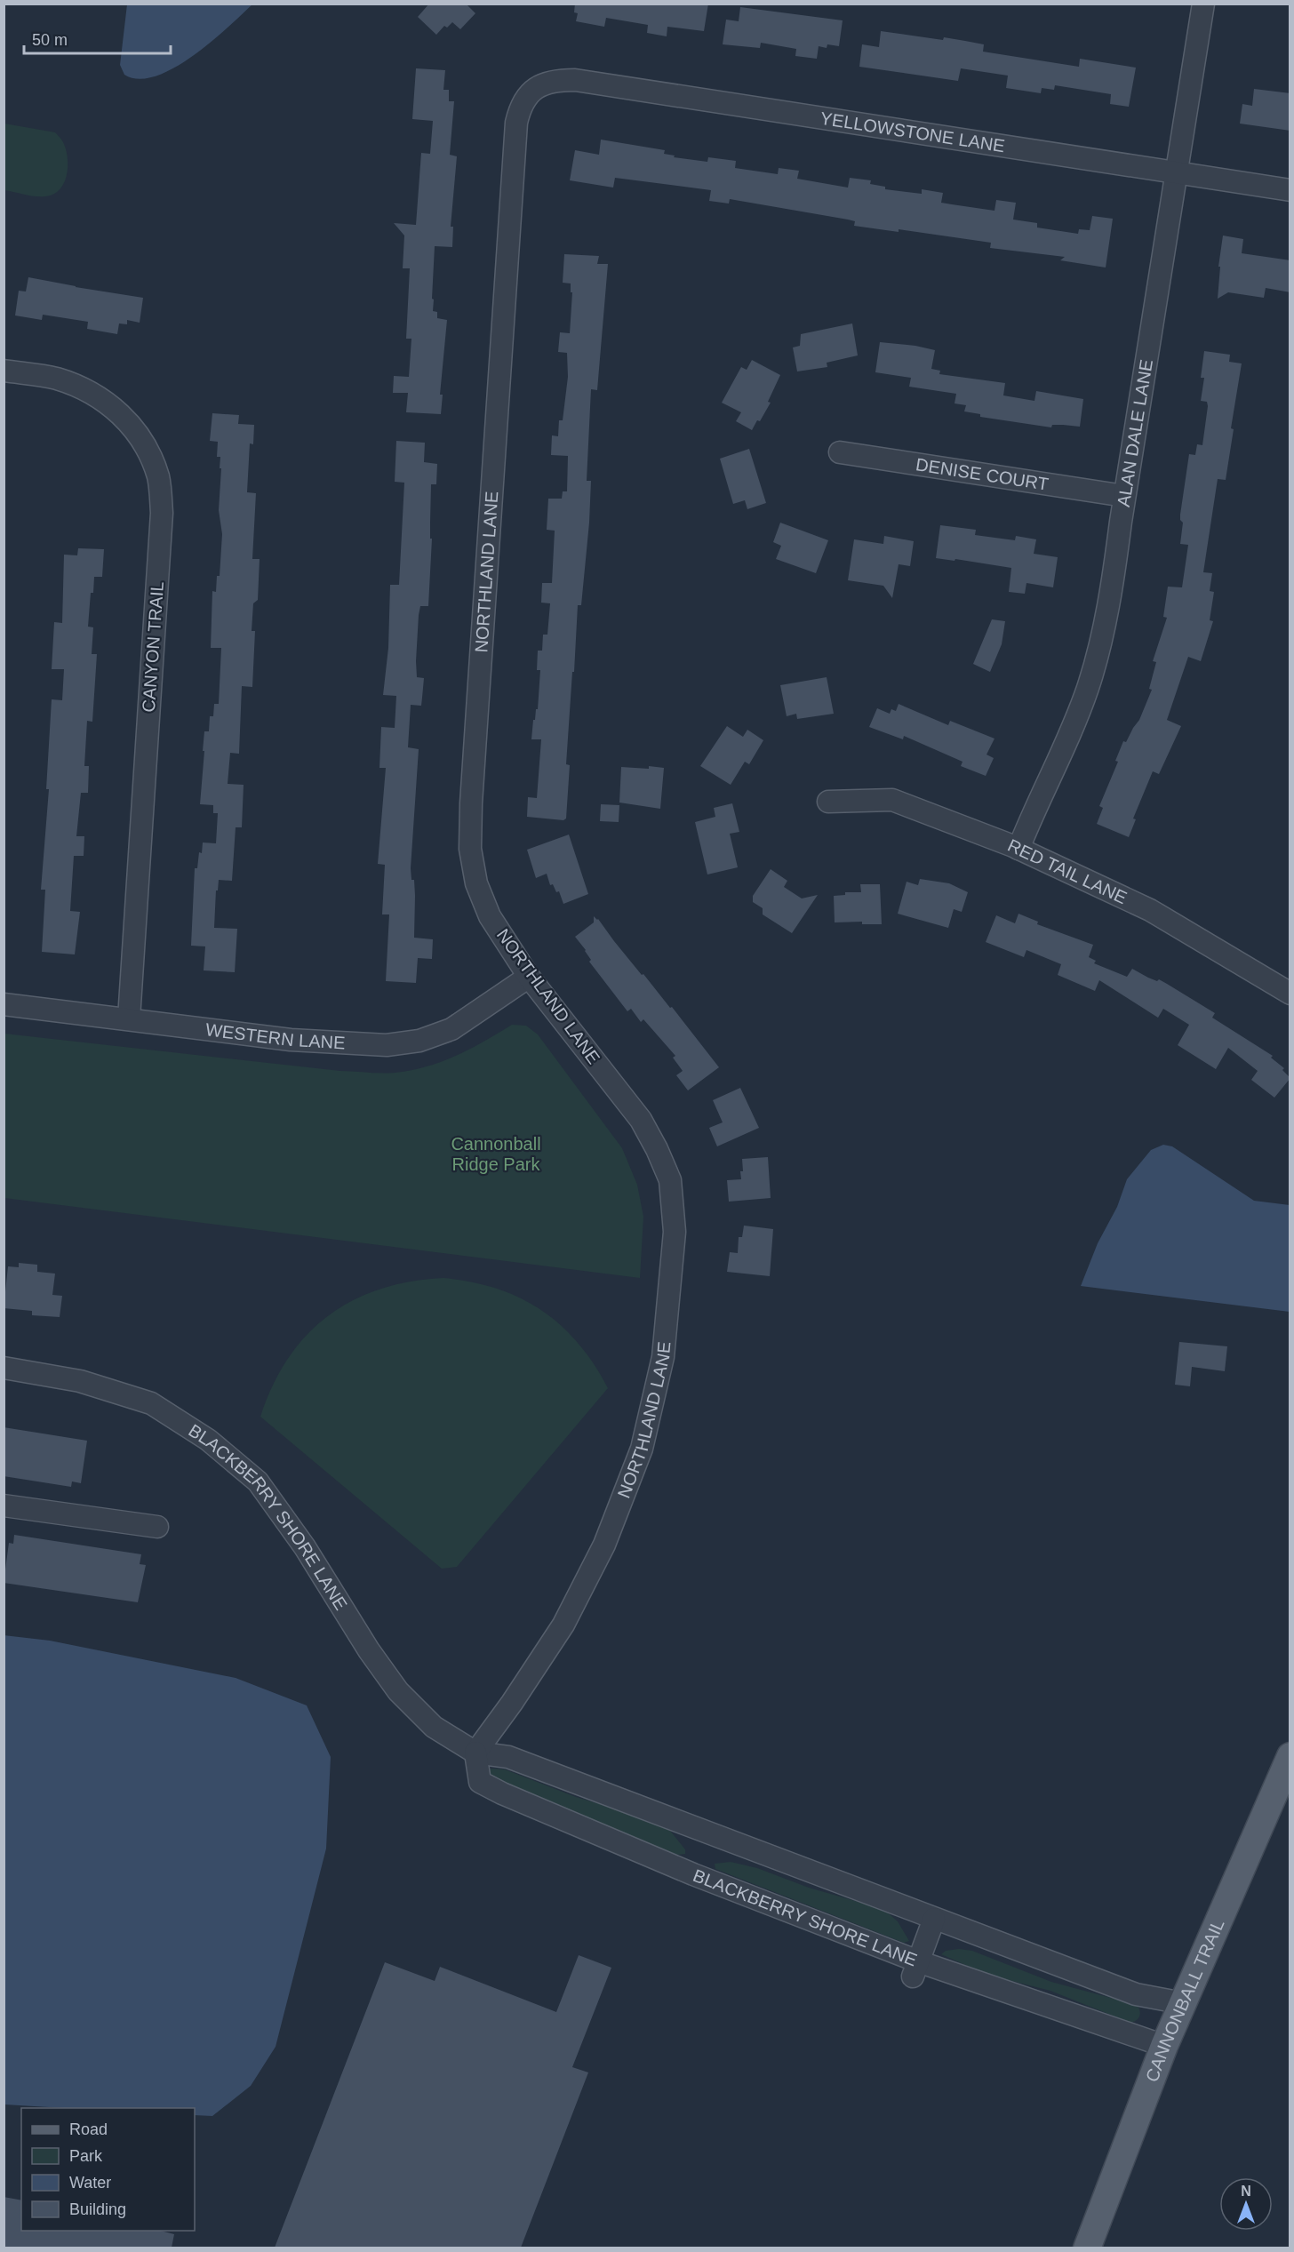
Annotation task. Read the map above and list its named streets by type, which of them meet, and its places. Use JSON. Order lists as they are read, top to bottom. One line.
{"streets":{"main road":["CANNONBALL TRAIL"],"street":["YELLOWSTONE LANE","ALAN DALE LANE","DENISE COURT","NORTHLAND LANE","CANYON TRAIL","RED TAIL LANE","WESTERN LANE","BLACKBERRY SHORE LANE"]},"crossings":[["YELLOWSTONE LANE","ALAN DALE LANE"],["YELLOWSTONE LANE","NORTHLAND LANE"],["ALAN DALE LANE","DENISE COURT"],["ALAN DALE LANE","RED TAIL LANE"],["NORTHLAND LANE","WESTERN LANE"],["NORTHLAND LANE","BLACKBERRY SHORE LANE"],["CANYON TRAIL","WESTERN LANE"],["BLACKBERRY SHORE LANE","CANNONBALL TRAIL"]],"parks":["Cannonball Ridge Park"],"legend":["Road","Park","Water","Building"],"scale_bar":"50 m","north":"top"}
